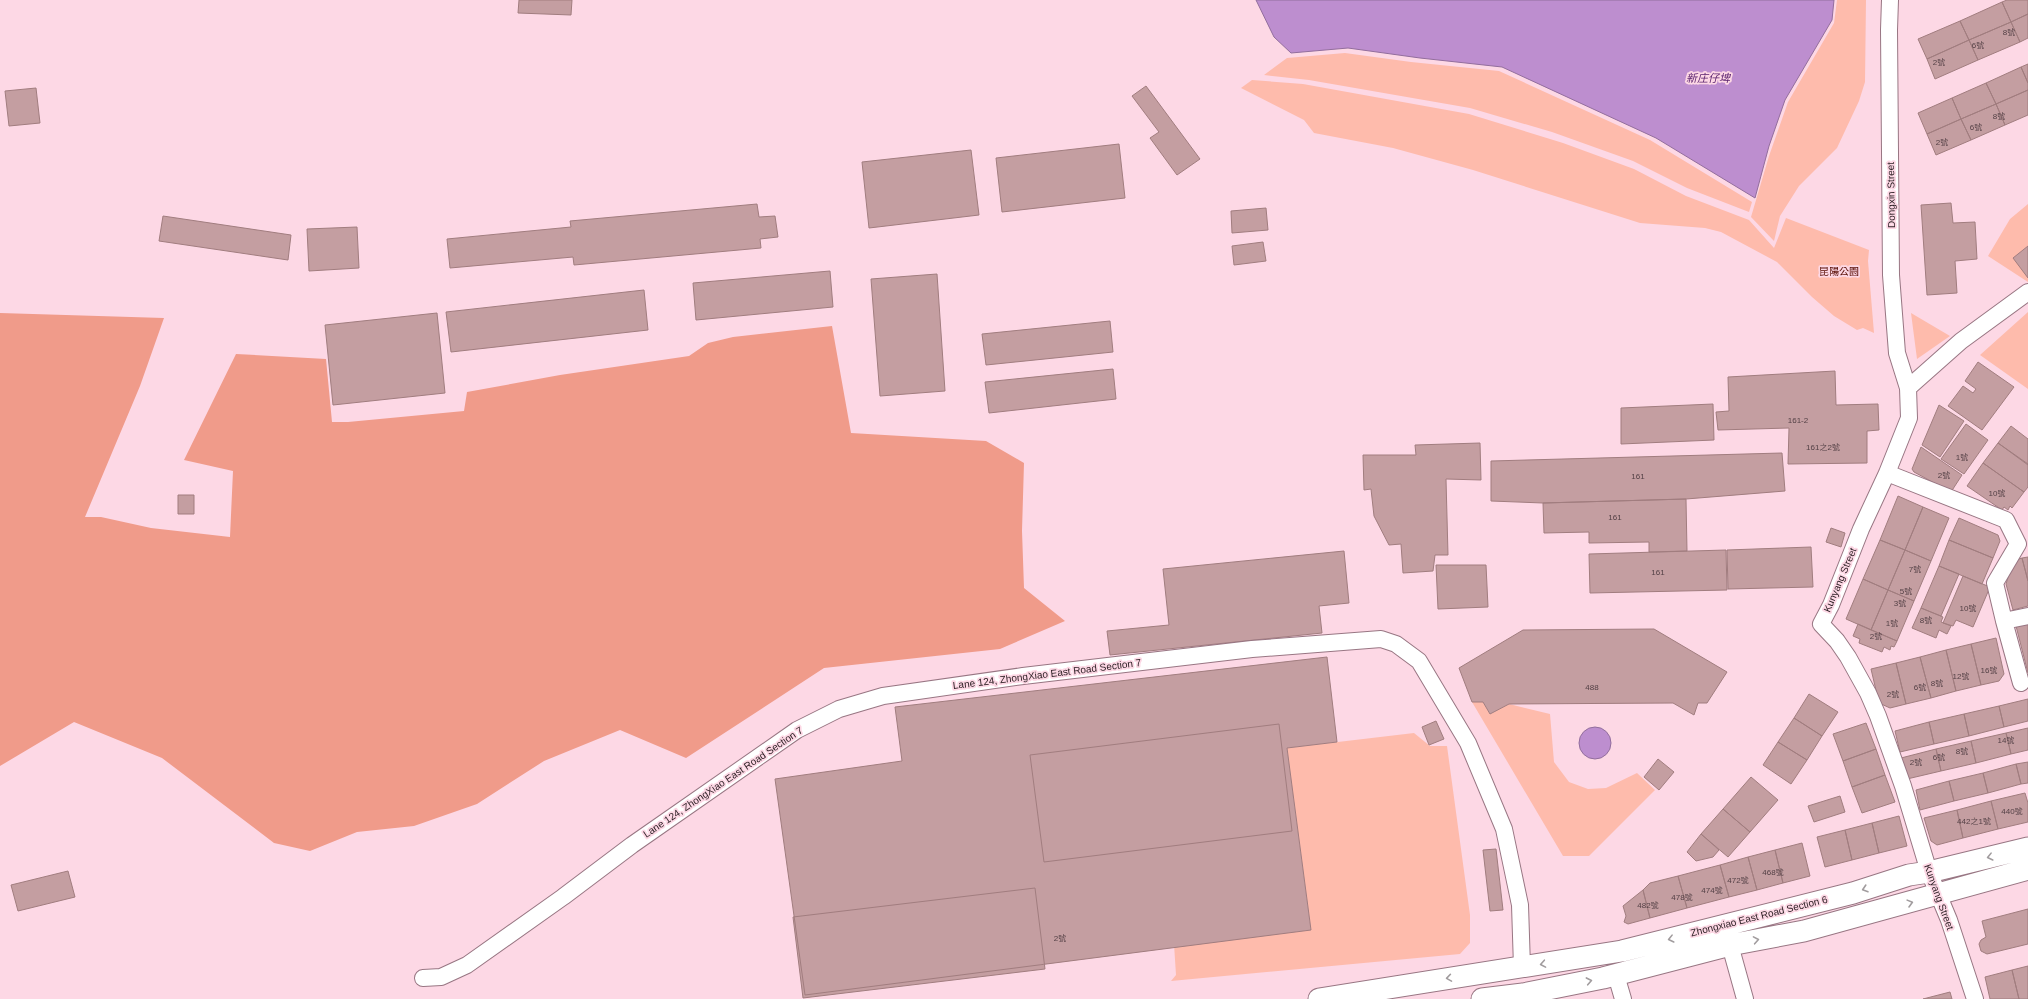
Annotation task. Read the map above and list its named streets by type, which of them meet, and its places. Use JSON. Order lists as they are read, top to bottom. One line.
{"streets":{"main road":["Zhongxiao East Road Section 6"],"street":["Dongxin Street","Kunyang Street","Lane 124, ZhongXiao East Road Section 7"]},"crossings":[["Dongxin Street","Kunyang Street"],["Kunyang Street","Zhongxiao East Road Section 6"],["Lane 124, ZhongXiao East Road Section 7","Zhongxiao East Road Section 6"]],"water":["新庄仔埤"],"parks":["昆陽公園"],"house_numbers":["8號","6號","2號","8號","6號","2號","161-2","161之2號","1號","2號","161","10號","161","7號","161","5號","3號","10號","8號","1號","2號","16號","12號","8號","488","6號","2號","14號","8號","6號","2號","440號","442之1號","468號","472號","474號","478號","482號","2號"]}
